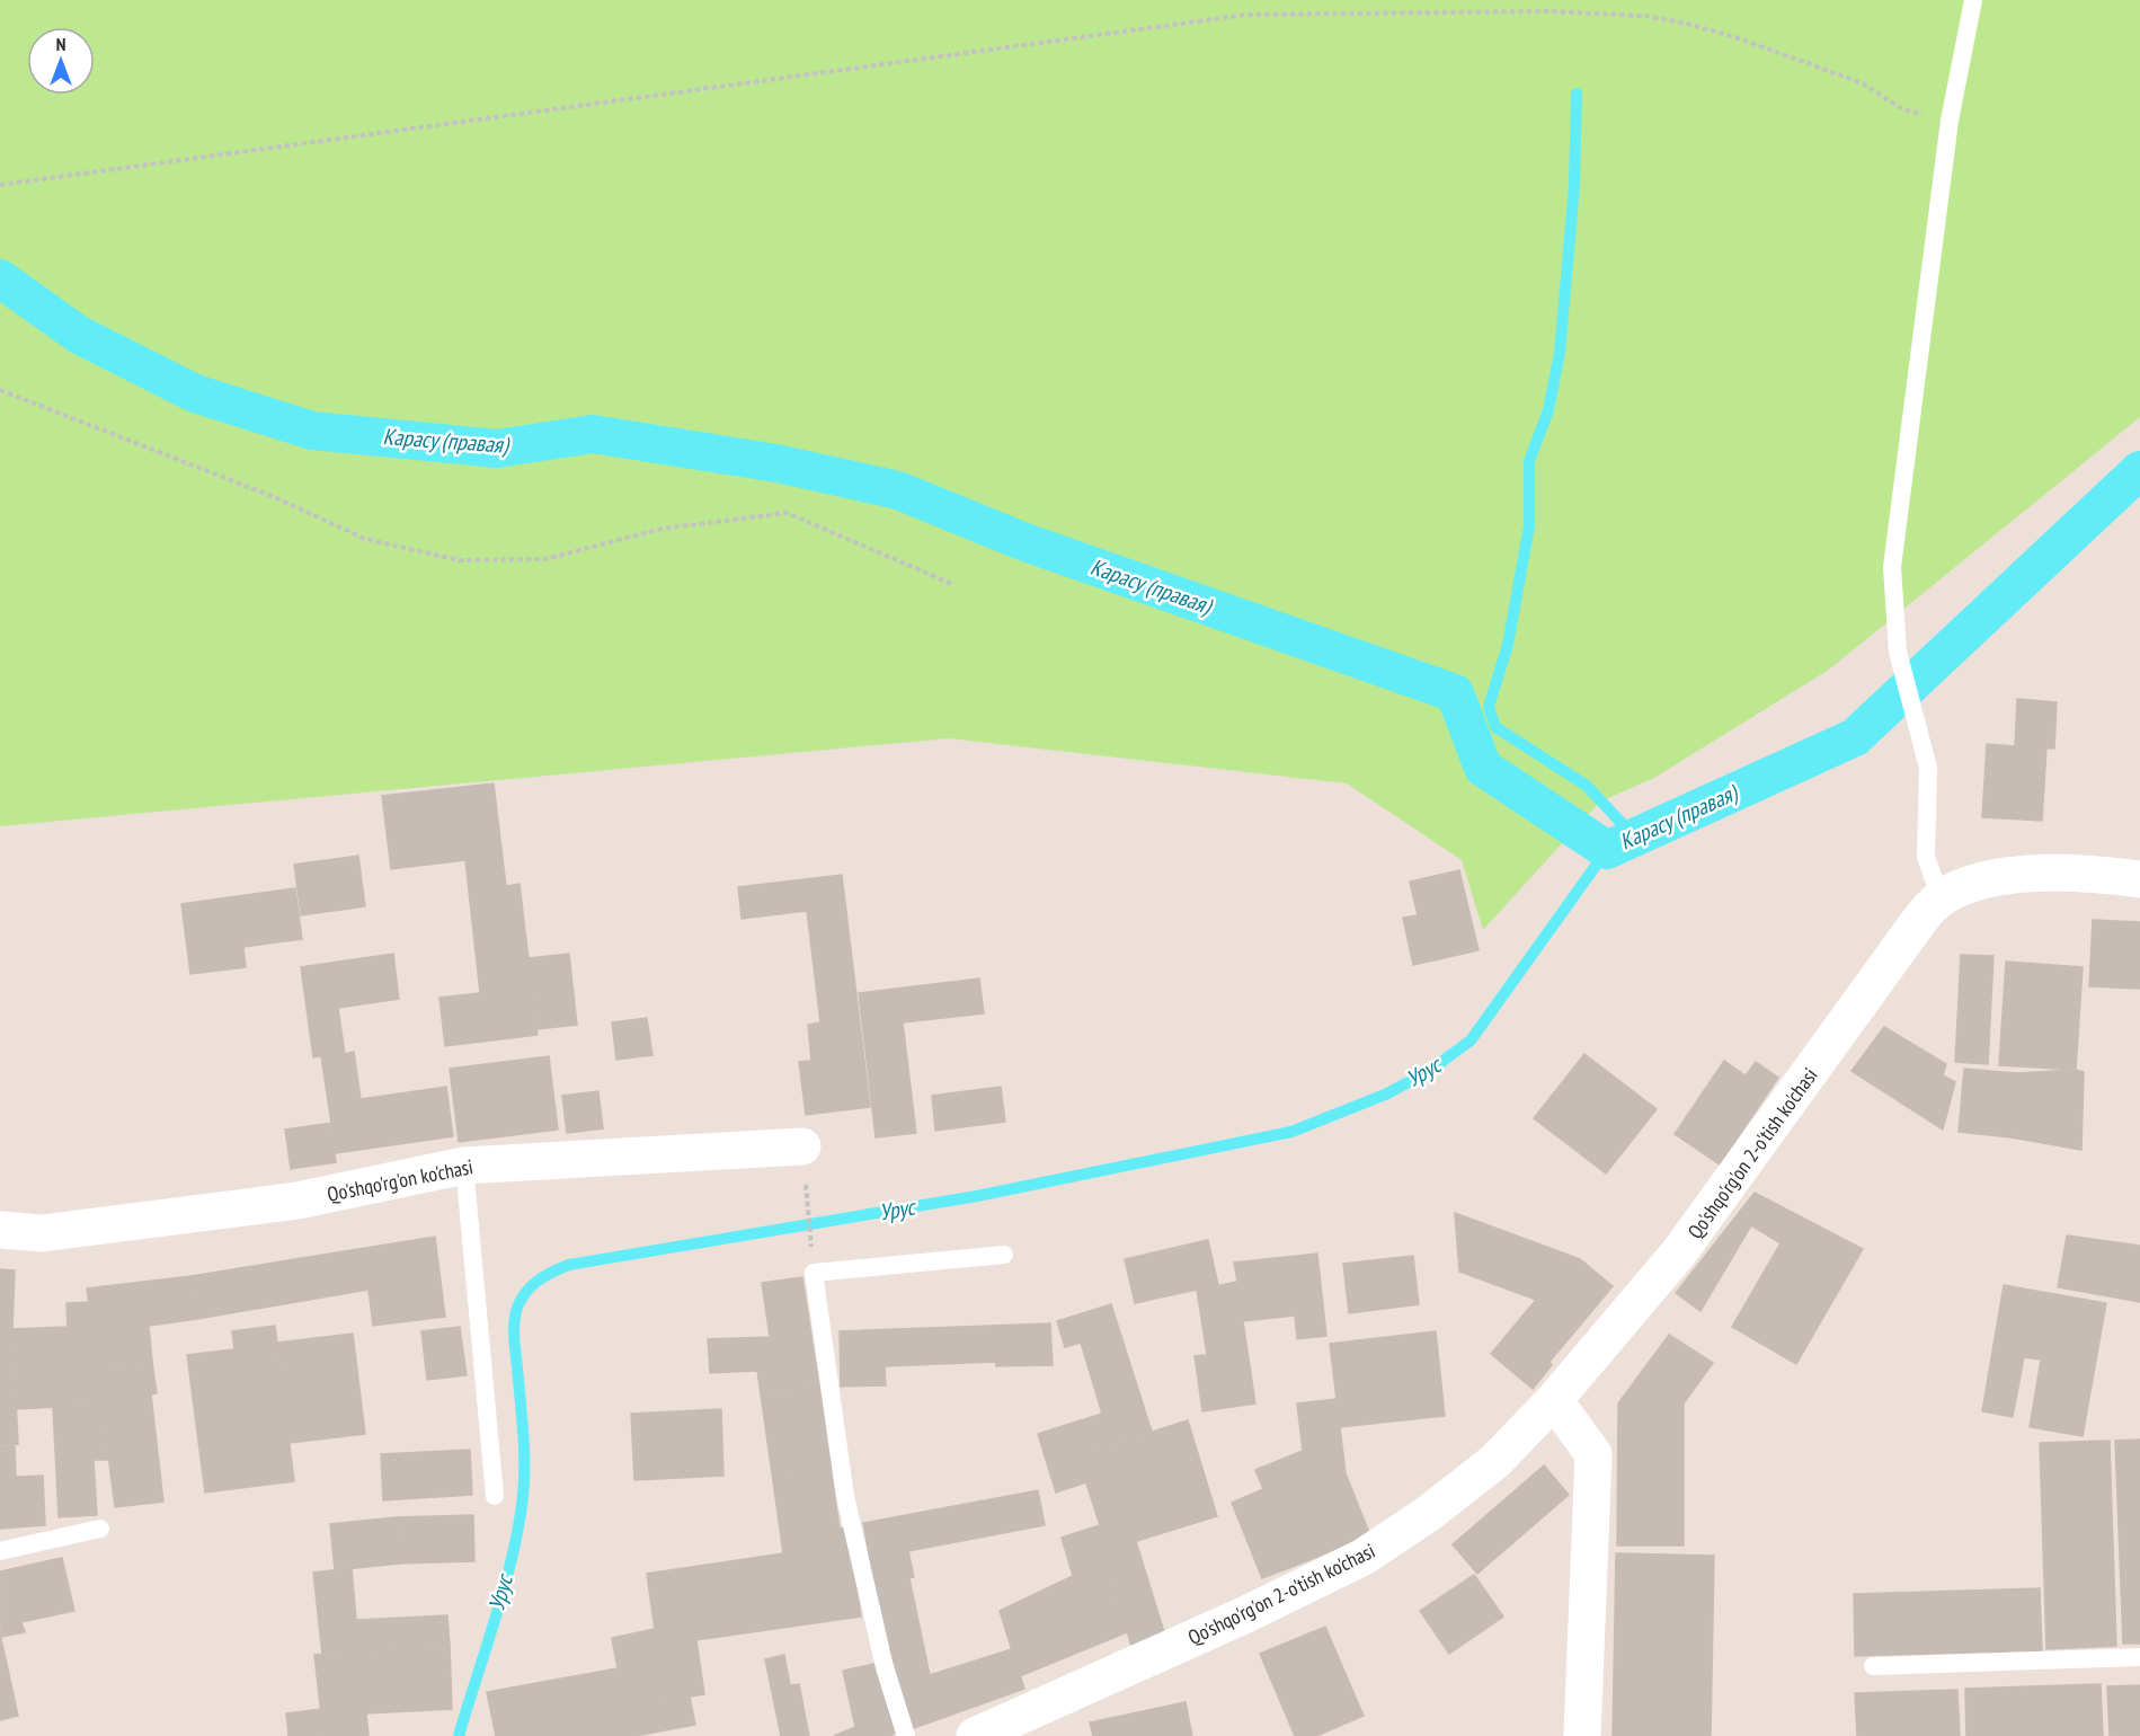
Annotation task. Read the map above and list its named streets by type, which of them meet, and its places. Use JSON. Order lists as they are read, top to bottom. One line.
{"streets":{"street":["Qo'shqo'rg'on 2-o'tish ko'chasi","Qo'shqo'rg'on ko'chasi"]},"water":["Карасу (правая)","Урус"],"north":"top"}
